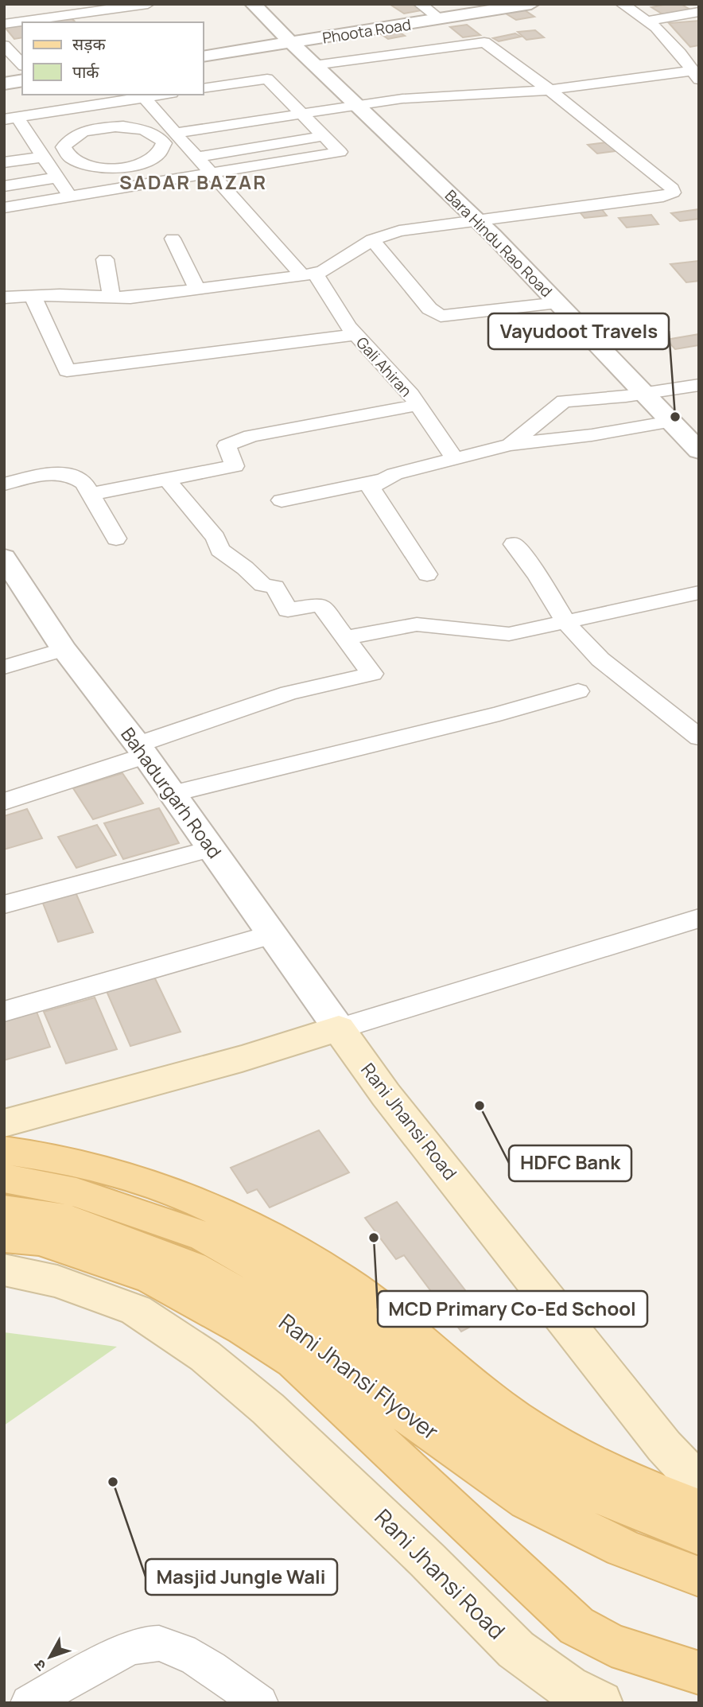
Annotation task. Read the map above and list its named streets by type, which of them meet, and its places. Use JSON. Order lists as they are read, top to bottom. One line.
{"streets":{"main road":["Rani Jhansi Road","Rani Jhansi Flyover"],"street":["Phoota Road","Bara Hindu Rao Road","Gali Ahiran","Bahadurgarh Road"]},"crossings":[["Phoota Road","Bara Hindu Rao Road"],["Bahadurgarh Road","Rani Jhansi Road"]],"districts":["SADAR BAZAR"],"places":["Vayudoot Travels","HDFC Bank","MCD Primary Co-Ed School","Masjid Jungle Wali"],"legend":["सड़क","पार्क"],"north":"bottom left"}
